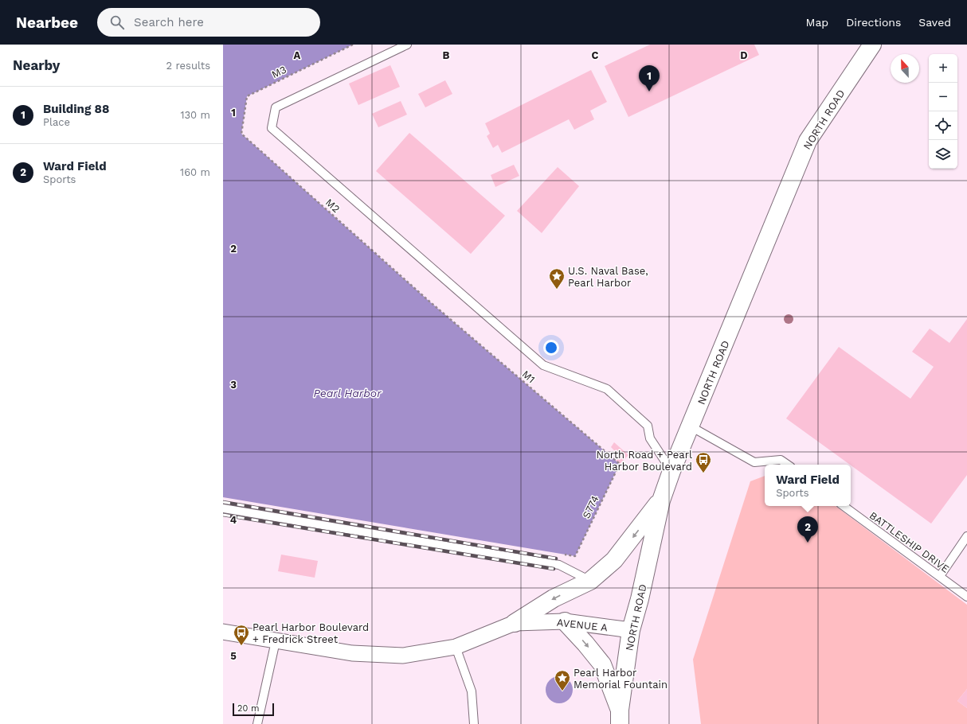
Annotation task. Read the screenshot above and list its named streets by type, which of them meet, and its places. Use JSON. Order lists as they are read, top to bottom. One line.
{"streets":{"street":["NORTH ROAD","AVENUE A"],"lane":["BATTLESHIP DRIVE"],"path":["M3","M2","M1","S774"]},"crossings":[["M3","M2"],["NORTH ROAD","AVENUE A"],["M2","M1"],["M1","S774"]],"water":["Pearl Harbor"],"places":{"place":["U.S. Naval Base, Pearl Harbor","Pearl Harbor Memorial Fountain"],"bus stop":["North Road + Pearl Harbor Boulevard","Pearl Harbor Boulevard + Fredrick Street"]},"scale_bar":"20 m","north":"top","page":{"header":"Nearbee","search":"Search here","nav":["Map","Directions","Saved"],"heading":["Nearby","2 results"],"map_buttons":["+","−"],"pins":["1","2"],"list":[{"mark":"1","name":"Building 88","note":"Place","value":"130 m"},{"mark":"2","name":"Ward Field","note":"Sports","value":"160 m"}],"popup":["Ward Field","Sports"],"scale":"20 m"},"grid":{"columns":["A","B","C","D"],"rows":["1","2","3","4","5"]}}
